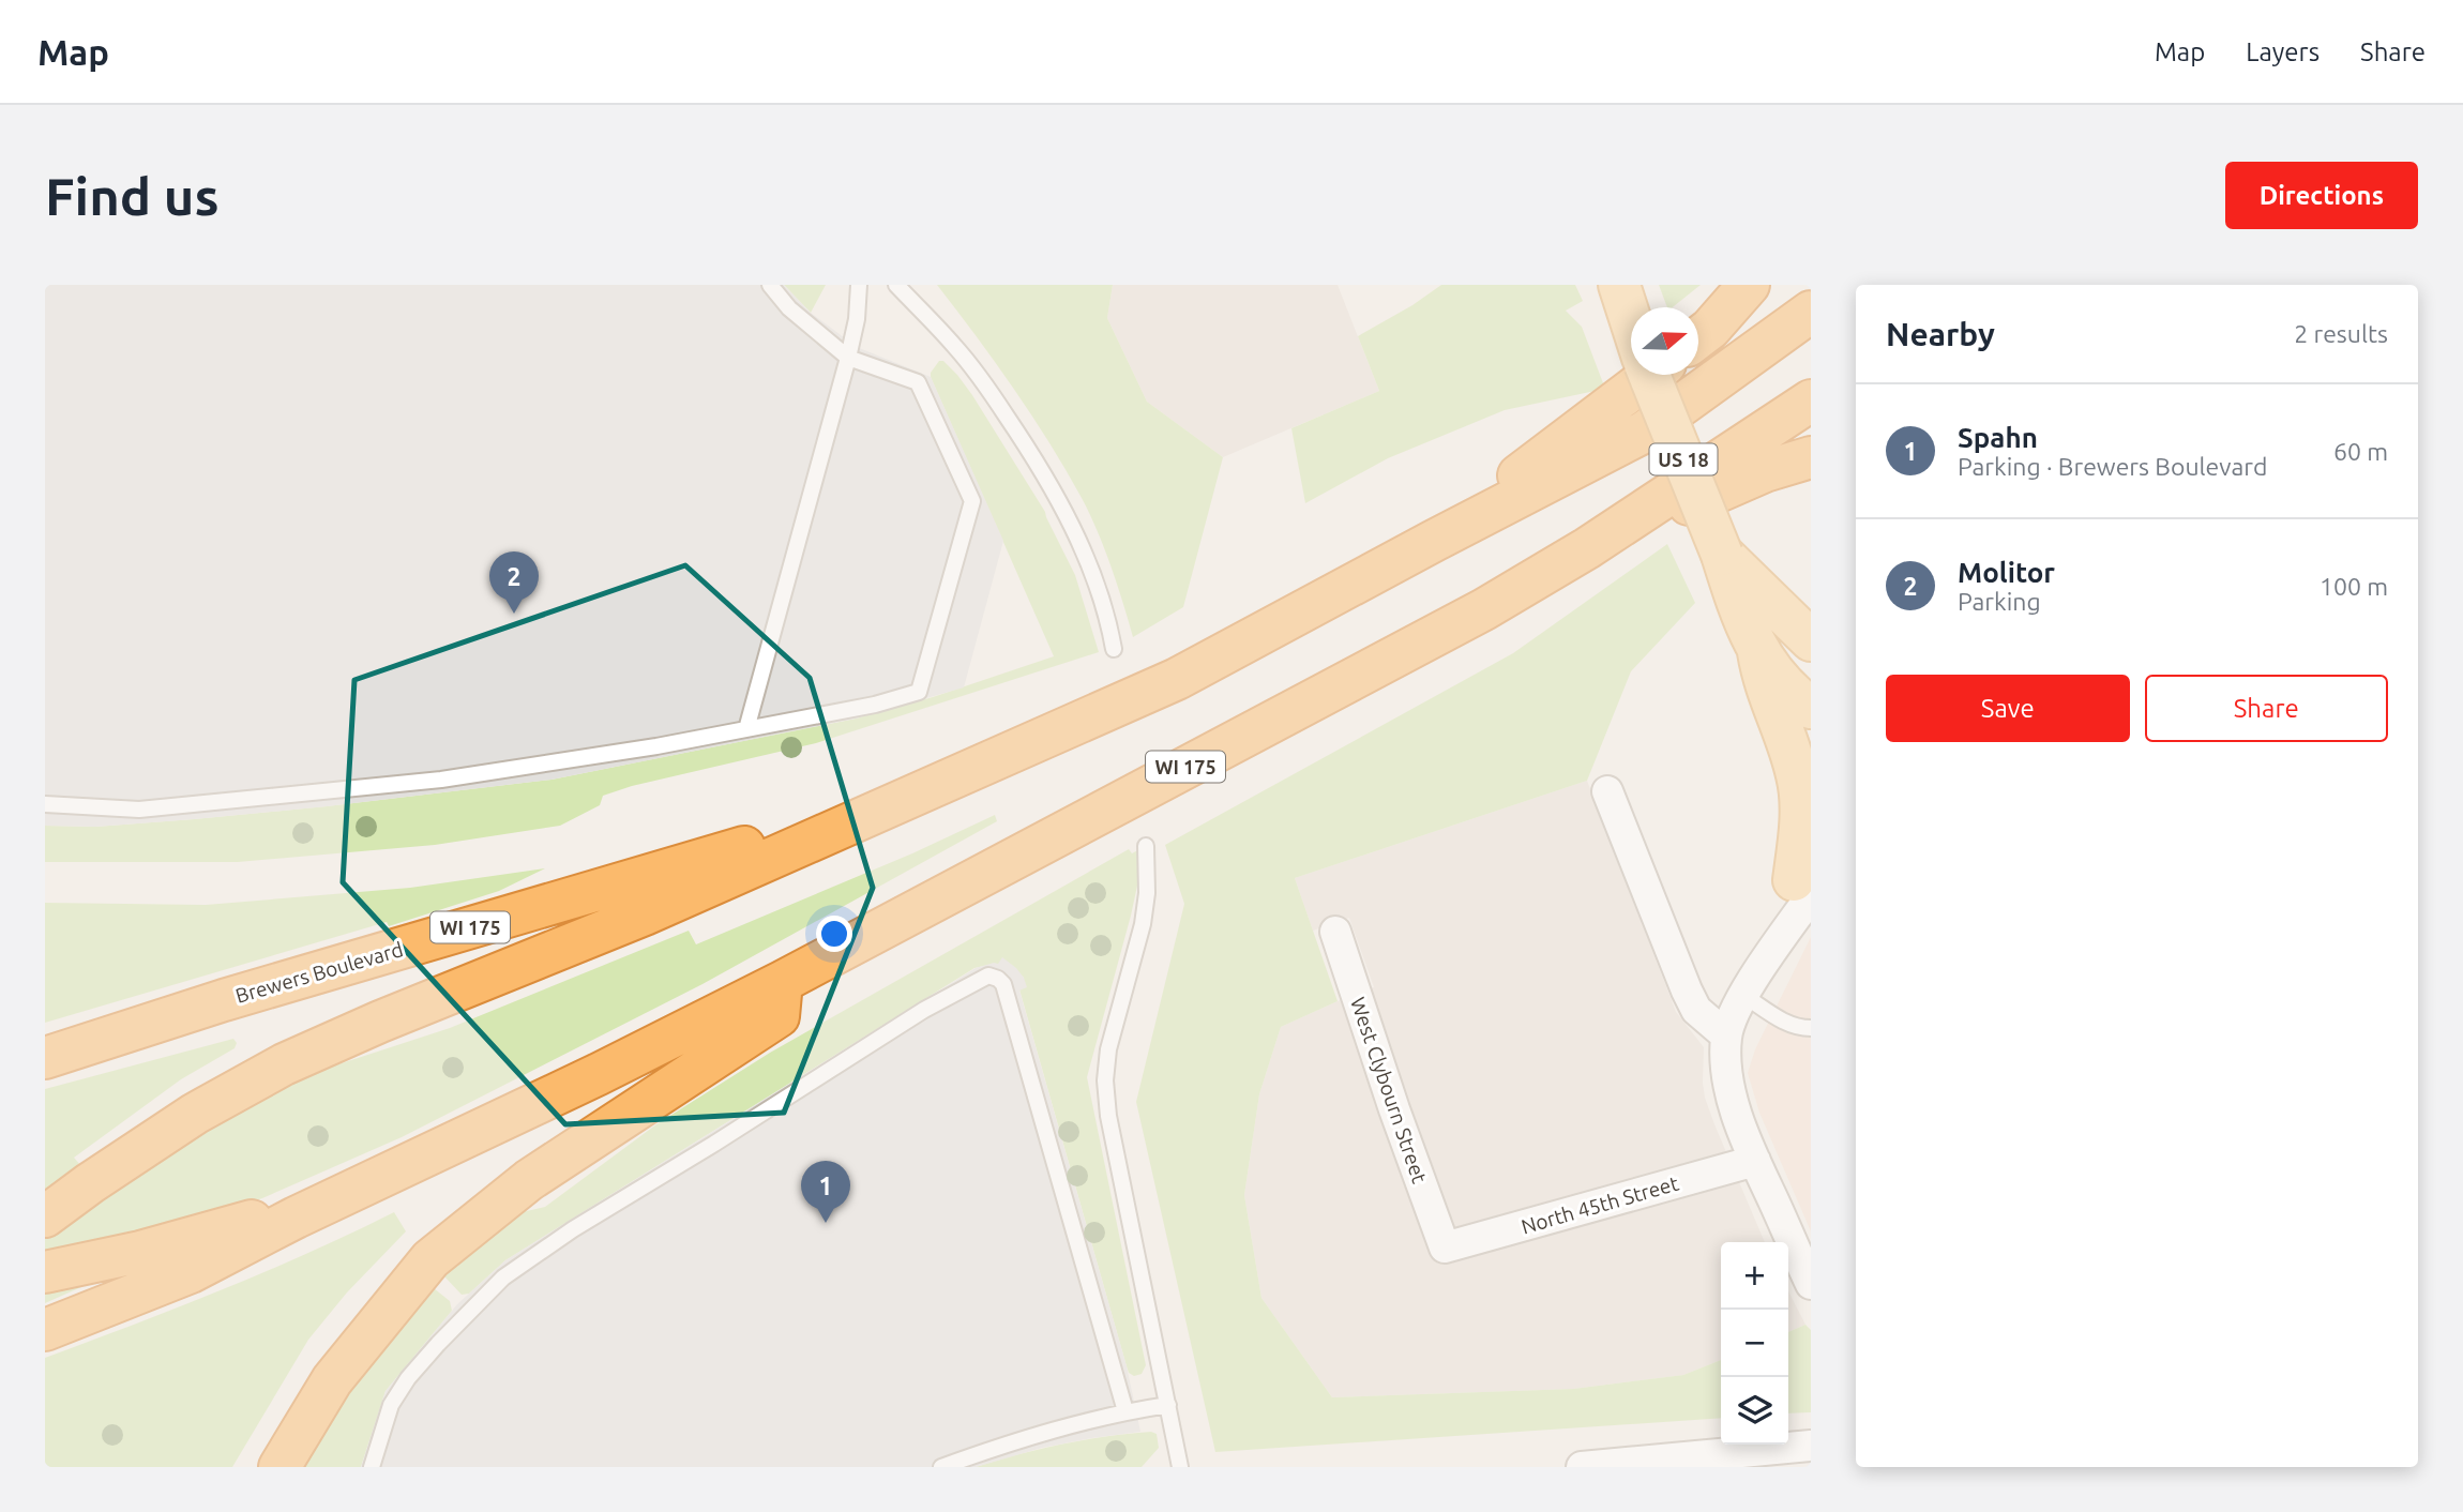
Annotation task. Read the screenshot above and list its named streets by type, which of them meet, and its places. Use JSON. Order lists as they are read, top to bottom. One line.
{"streets":{"highway":["WI 175","Brewers Boulevard"],"main road":["US 18"],"street":["West Clybourn Street","North 45th Street"]},"crossings":[["WI 175","Brewers Boulevard"],["West Clybourn Street","North 45th Street"]],"north":"right","page":{"header":"Map","nav":["Map","Layers","Share"],"buttons":["Directions",["Save","Share"]],"title":"Find us","heading":["Nearby","2 results"],"list":[{"mark":"1","name":"Spahn","note":"Parking · Brewers Boulevard","value":"60 m"},{"mark":"2","name":"Molitor","note":"Parking","value":"100 m"}],"pins":["2","1"],"map_buttons":["+","−"]}}
